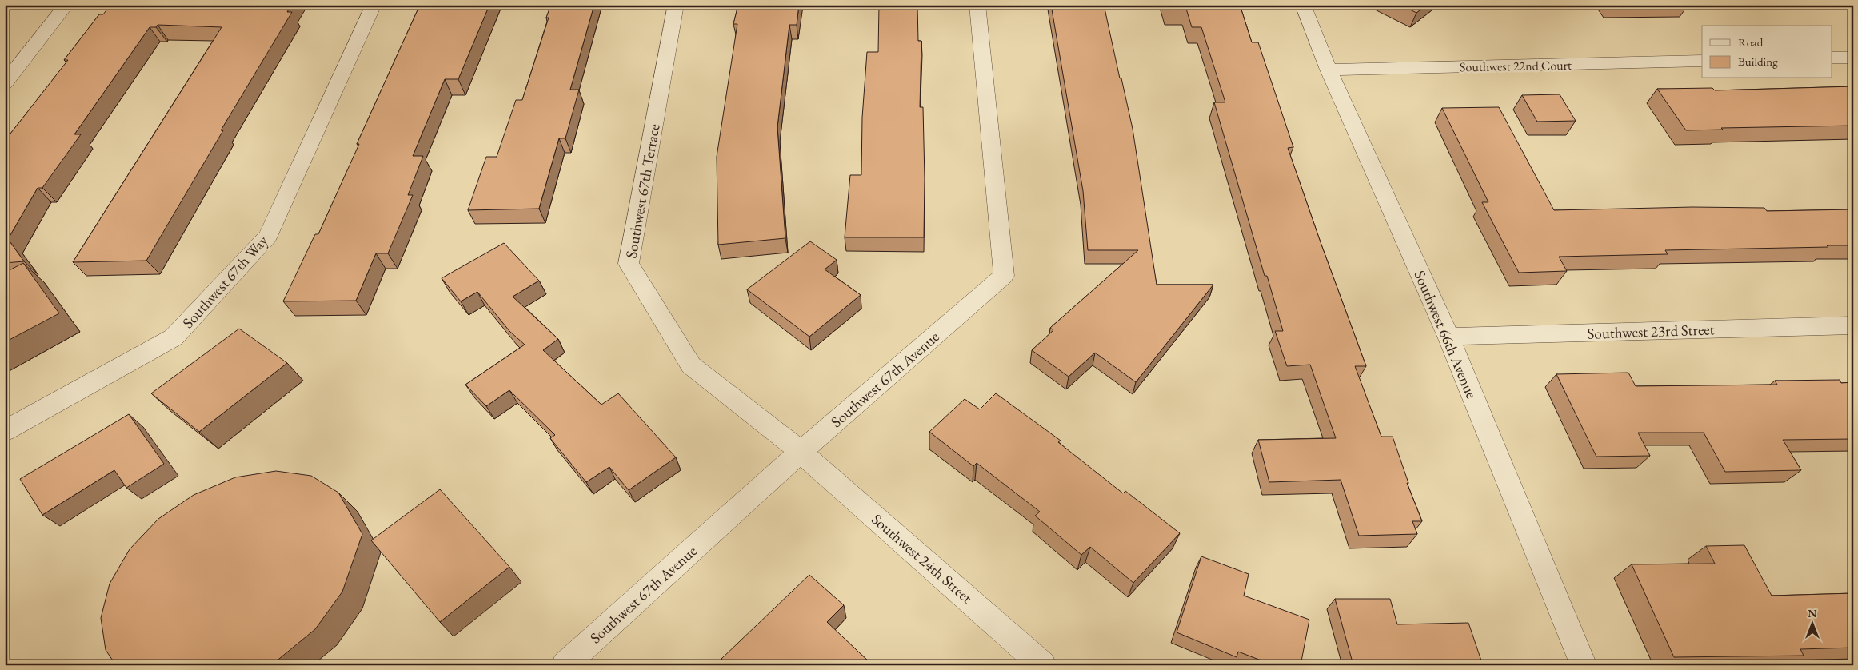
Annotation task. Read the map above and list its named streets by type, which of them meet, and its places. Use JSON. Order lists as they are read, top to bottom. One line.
{"streets":{"street":["Southwest 22nd Court","Southwest 67th Terrace","Southwest 67th Way","Southwest 23rd Street","Southwest 66th Avenue","Southwest 67th Avenue","Southwest 24th Street"]},"crossings":[["Southwest 22nd Court","Southwest 66th Avenue"],["Southwest 67th Terrace","Southwest 67th Avenue"],["Southwest 67th Terrace","Southwest 24th Street"],["Southwest 23rd Street","Southwest 66th Avenue"],["Southwest 67th Avenue","Southwest 24th Street"]],"legend":["Road","Building"],"north":"top"}
